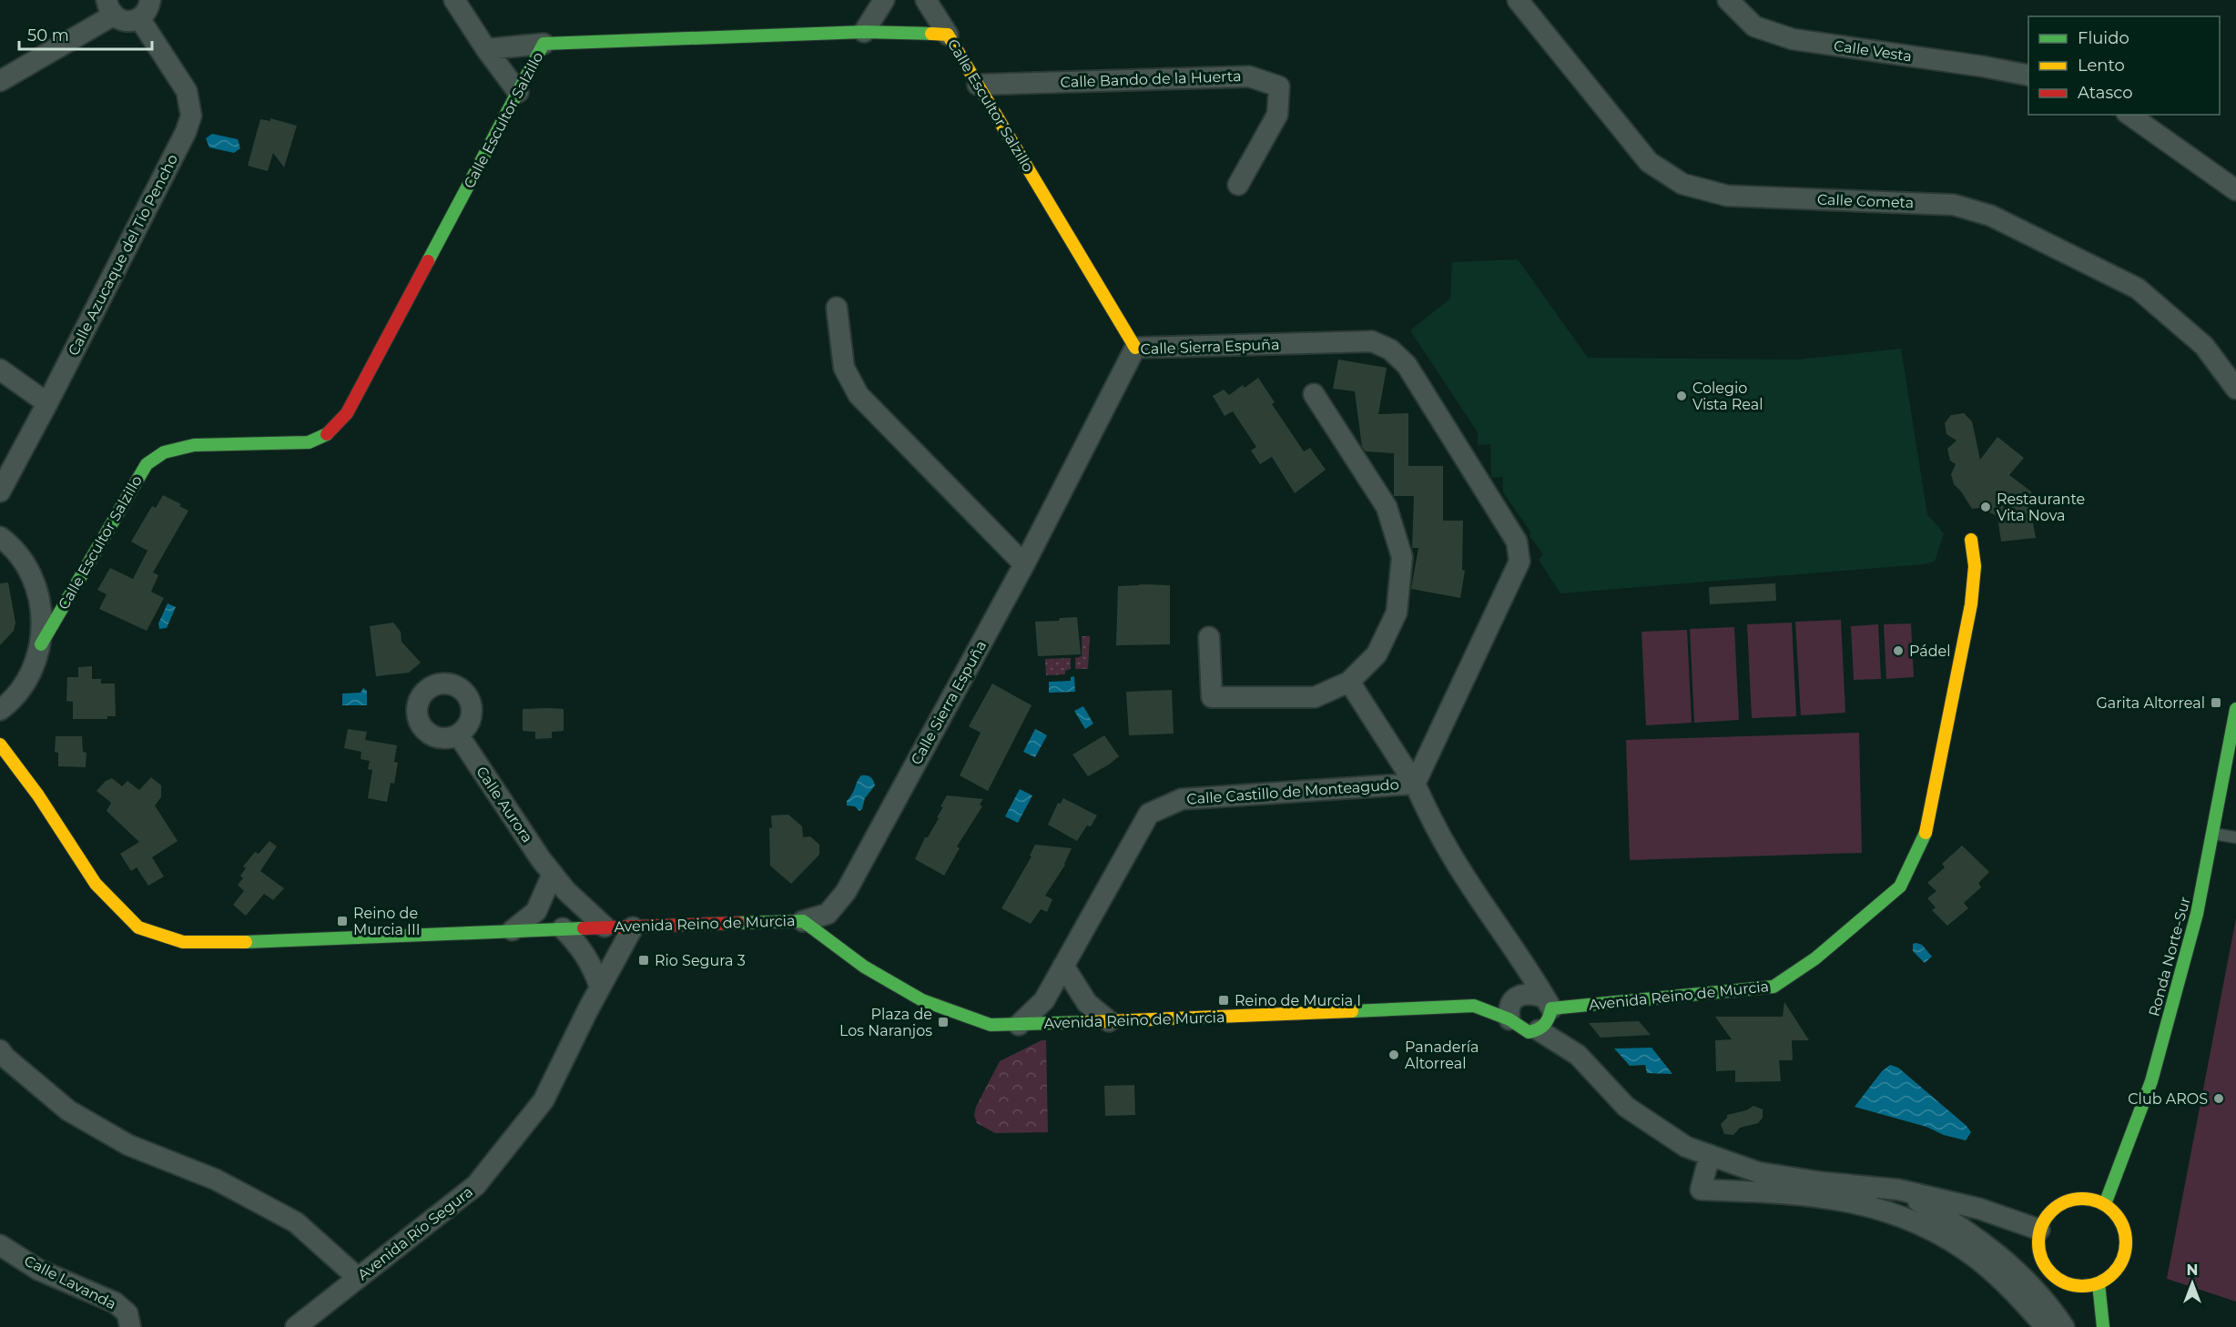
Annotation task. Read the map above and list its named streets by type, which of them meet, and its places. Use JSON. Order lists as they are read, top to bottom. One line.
{"streets":{"street":["Calle Vesta","Calle Bando de la Huerta","Calle Escultor Salzillo","Calle Cometa","Calle Azucaque del Tío Pencho","Calle Sierra Espuña","Calle Castillo de Monteagudo","Calle Aurora","Avenida Reino de Murcia","Ronda Norte-Sur","Avenida Río Segura","Calle Lavanda"]},"crossings":[["Calle Bando de la Huerta","Calle Escultor Salzillo"],["Calle Escultor Salzillo","Calle Sierra Espuña"],["Calle Sierra Espuña","Calle Castillo de Monteagudo"],["Calle Sierra Espuña","Avenida Reino de Murcia"],["Calle Castillo de Monteagudo","Avenida Reino de Murcia"],["Calle Aurora","Avenida Reino de Murcia"],["Avenida Reino de Murcia","Avenida Río Segura"]],"places":{"other":["Colegio Vista Real","Restaurante Vita Nova","Pádel","Panadería Altorreal","Club AROS"],"transit":["Garita Altorreal","Reino de Murcia III","Rio Segura 3","Reino de Murcia I","Plaza de Los Naranjos"]},"legend":["Fluido","Lento","Atasco"],"scale_bar":"50 m","north":"top"}
